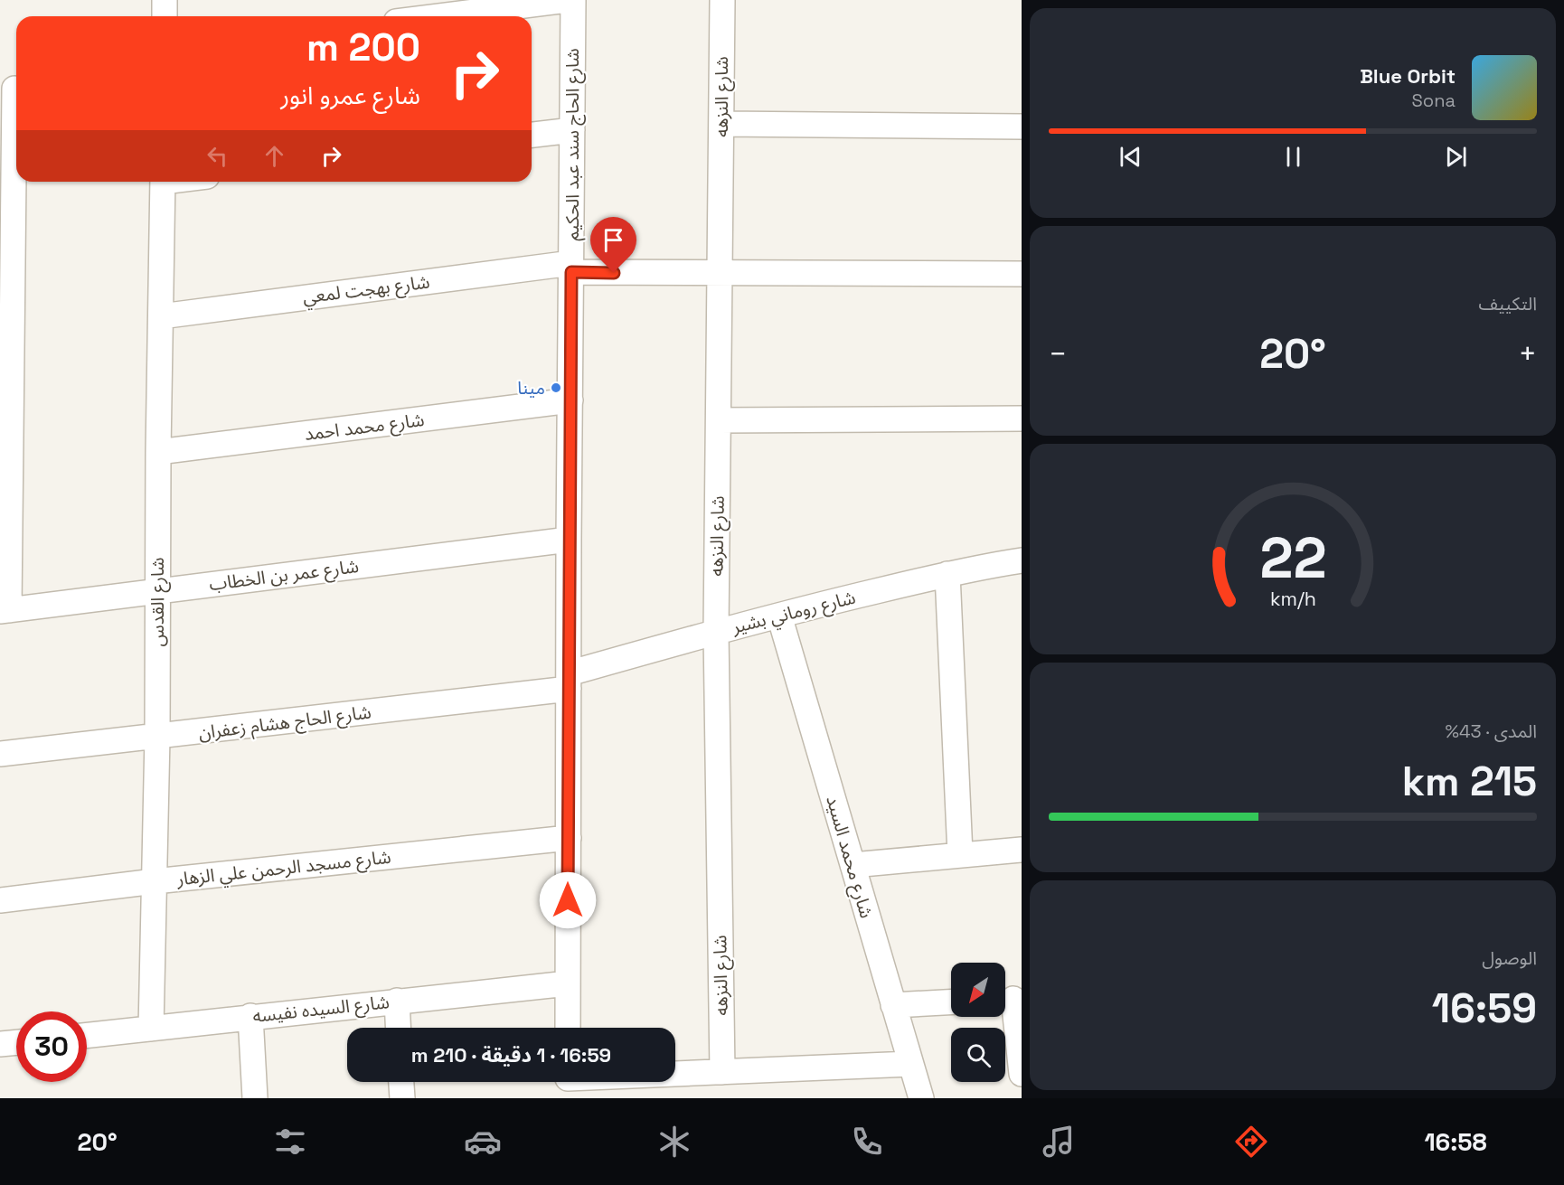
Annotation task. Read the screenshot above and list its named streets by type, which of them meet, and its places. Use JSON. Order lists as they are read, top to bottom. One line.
{"streets":{"street":["شارع النزهه","شارع الحاج سند عبد الحكيم","شارع بهجت لمعي","شارع محمد احمد","شارع عمر بن الخطاب","شارع القدس","شارع روماني بشير","شارع الحاج هشام زعفران","شارع محمد السيد","شارع مسجد الرحمن علي الزهار","شارع السيده نفيسه"]},"crossings":[["شارع النزهه","شارع بهجت لمعي"],["شارع النزهه","شارع روماني بشير"],["شارع الحاج سند عبد الحكيم","شارع بهجت لمعي"],["شارع الحاج سند عبد الحكيم","شارع محمد احمد"],["شارع الحاج سند عبد الحكيم","شارع عمر بن الخطاب"],["شارع الحاج سند عبد الحكيم","شارع روماني بشير"],["شارع الحاج سند عبد الحكيم","شارع الحاج هشام زعفران"],["شارع الحاج سند عبد الحكيم","شارع مسجد الرحمن علي الزهار"],["شارع الحاج سند عبد الحكيم","شارع السيده نفيسه"],["شارع بهجت لمعي","شارع القدس"],["شارع محمد احمد","شارع القدس"],["شارع عمر بن الخطاب","شارع القدس"],["شارع القدس","شارع الحاج هشام زعفران"],["شارع القدس","شارع مسجد الرحمن علي الزهار"],["شارع القدس","شارع السيده نفيسه"],["شارع روماني بشير","شارع الحاج هشام زعفران"],["شارع روماني بشير","شارع محمد السيد"]],"places":["مينا"],"north":"bottom left","page":{"turn":["200 m","شارع عمرو انور"],"song":["Blue Orbit","Sona"],"tile":["التكييف",["المدى · 43%","215 km"],["الوصول","16:59"]],"heat":["−","20°","+"],"limit":"30","trip":"16:59 · 1 دقيقة · 210 m","tabs":["16:58","20°"],"gauge":["22","km/h"]}}
